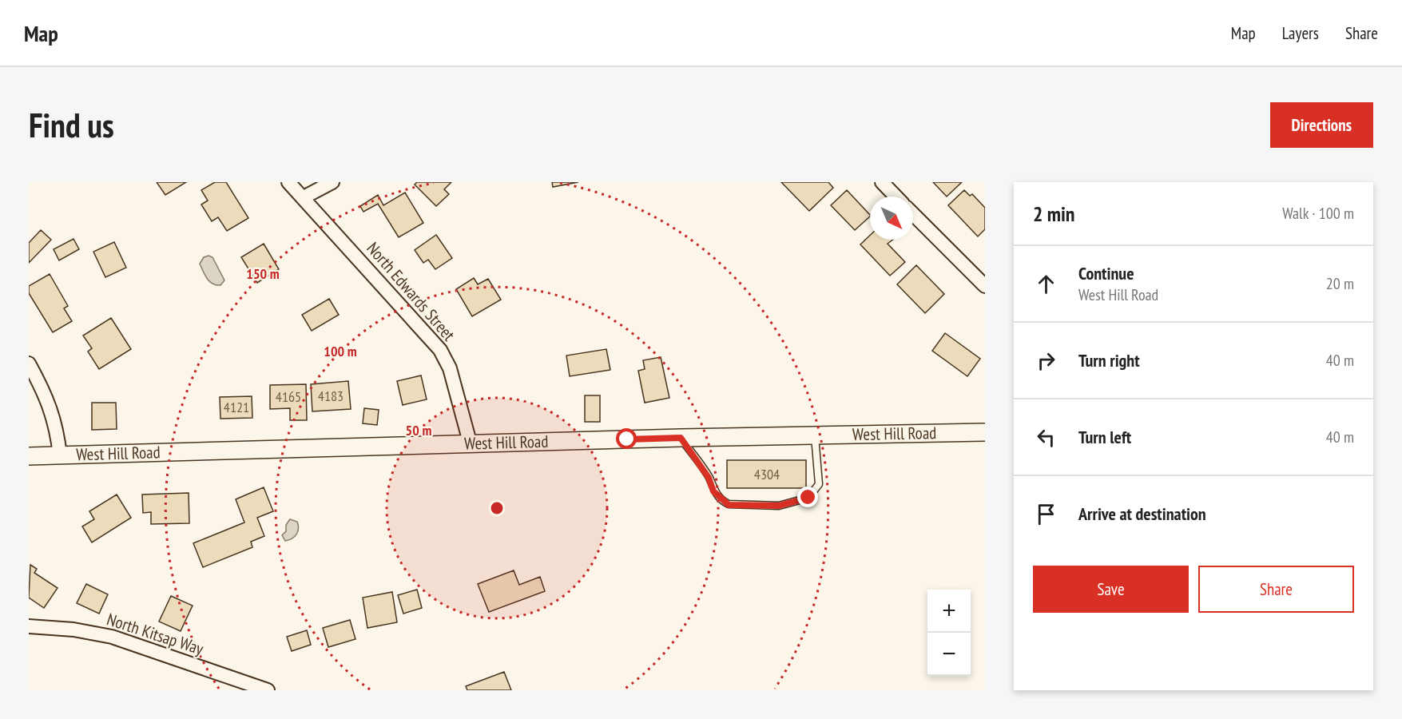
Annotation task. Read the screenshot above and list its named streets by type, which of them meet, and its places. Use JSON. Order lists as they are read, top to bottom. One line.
{"streets":{"street":["North Edwards Street","West Hill Road","North Kitsap Way"]},"crossings":[["North Edwards Street","West Hill Road"]],"house_numbers":["4183","4165","4121","4304"],"north":"bottom right","page":{"header":"Map","nav":["Map","Layers","Share"],"buttons":["Directions",["Save","Share"]],"title":"Find us","heading":["2 min","Walk · 100 m"],"list":[["Continue","West Hill Road","20 m"],["Turn right","40 m"],["Turn left","40 m"],"Arrive at destination"],"map_buttons":["+","−"]},"rings":["150 m","100 m","50 m"]}
